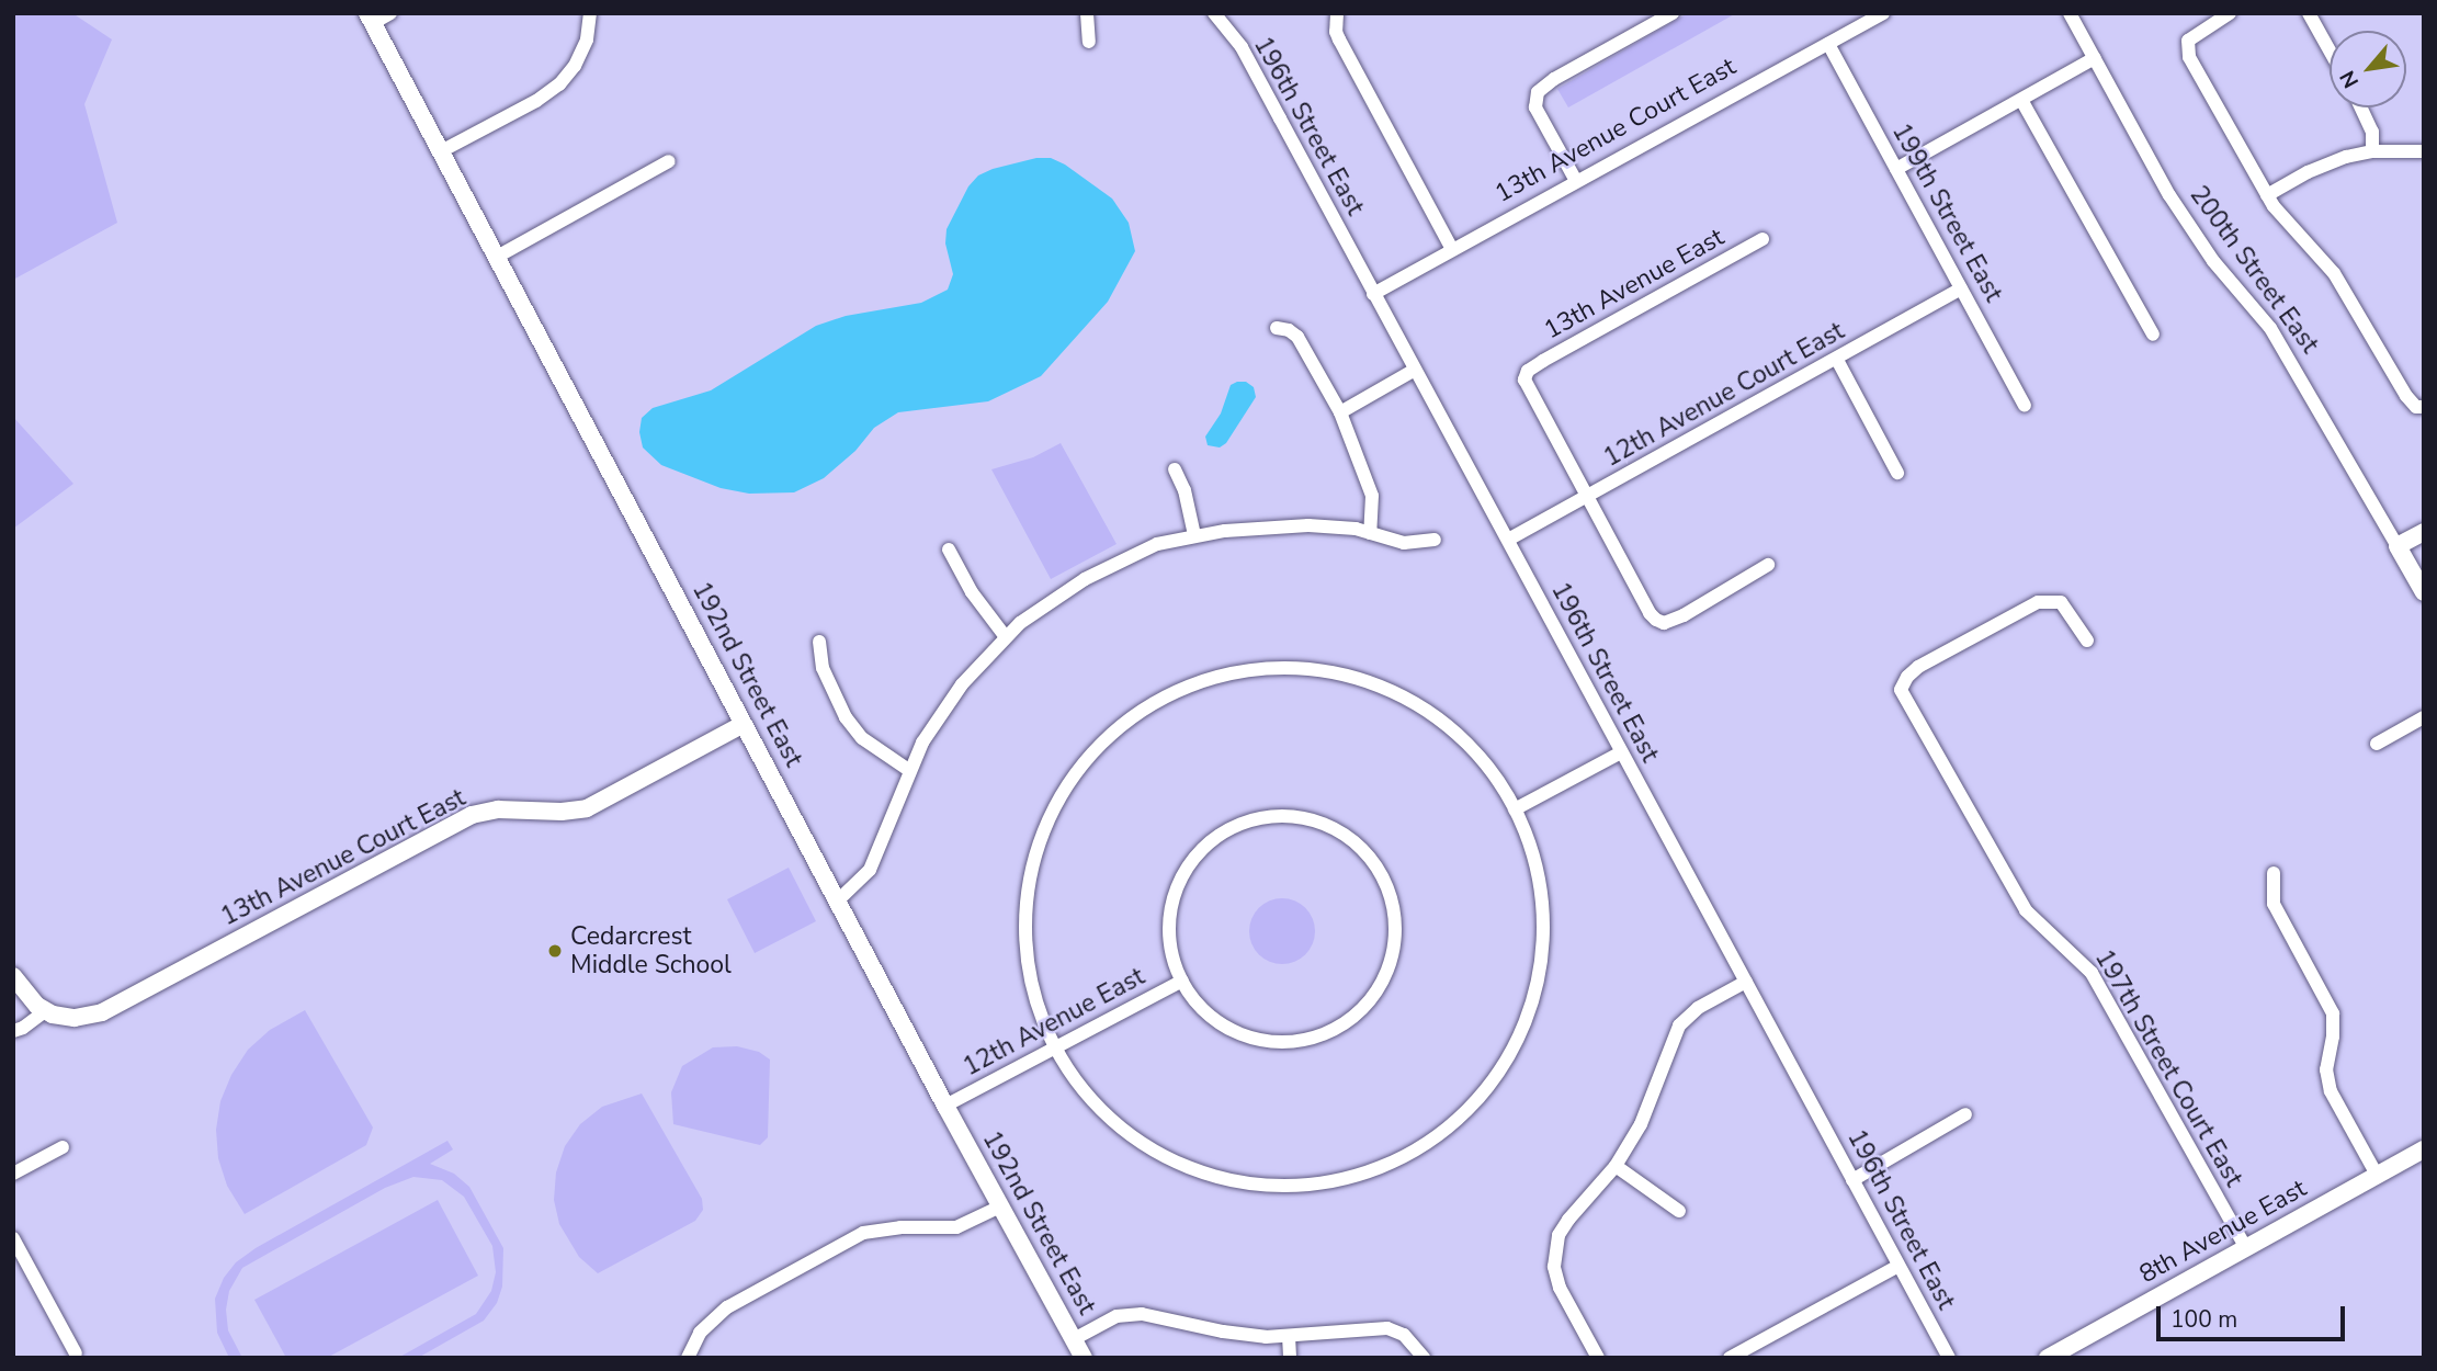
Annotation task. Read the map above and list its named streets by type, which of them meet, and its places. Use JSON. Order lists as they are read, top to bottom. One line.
{"streets":{"street":["196th Street East","13th Avenue Court East","199th Street East","200th Street East","13th Avenue East","12th Avenue Court East","192nd Street East","12th Avenue East","197th Street Court East","8th Avenue East"]},"crossings":[["196th Street East","13th Avenue Court East"],["196th Street East","12th Avenue Court East"],["13th Avenue Court East","199th Street East"],["13th Avenue Court East","192nd Street East"],["199th Street East","12th Avenue Court East"],["13th Avenue East","12th Avenue Court East"],["192nd Street East","12th Avenue East"],["197th Street Court East","8th Avenue East"]],"places":["Cedarcrest Middle School"],"scale_bar":"100 m","north":"bottom left"}
